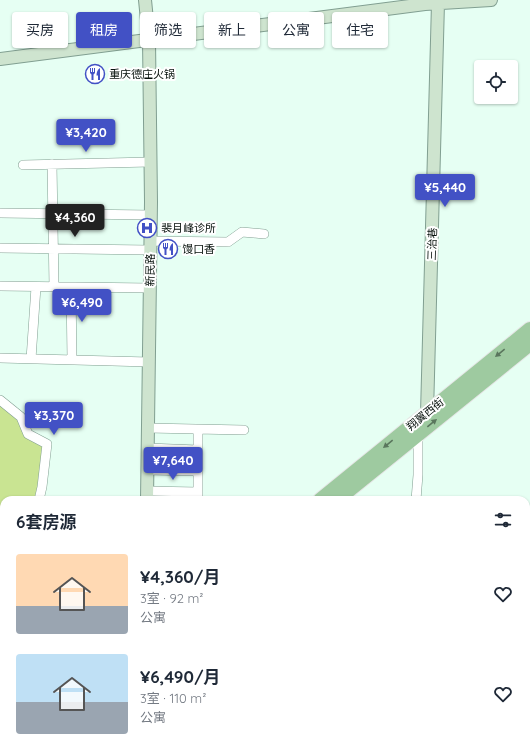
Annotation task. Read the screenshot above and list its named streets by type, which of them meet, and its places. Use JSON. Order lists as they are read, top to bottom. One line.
{"streets":{"main road":["三治巷","新民路","翔翼西街"]},"crossings":[["三治巷","翔翼西街"]],"places":{"restaurant":["重庆德庄火锅","馒口香"],"hospital":["裴月峰诊所"]},"page":{"chip":["买房","租房","筛选","新上","公寓","住宅"],"price":["¥3,420","¥5,440","¥4,360","¥6,490","¥3,370","¥7,640"],"heading":"6套房源","list":[{"name":"¥4,360/月","note":"3室 · 92 m² · 公寓"},{"name":"¥6,490/月","note":"3室 · 110 m² · 公寓"}]}}
